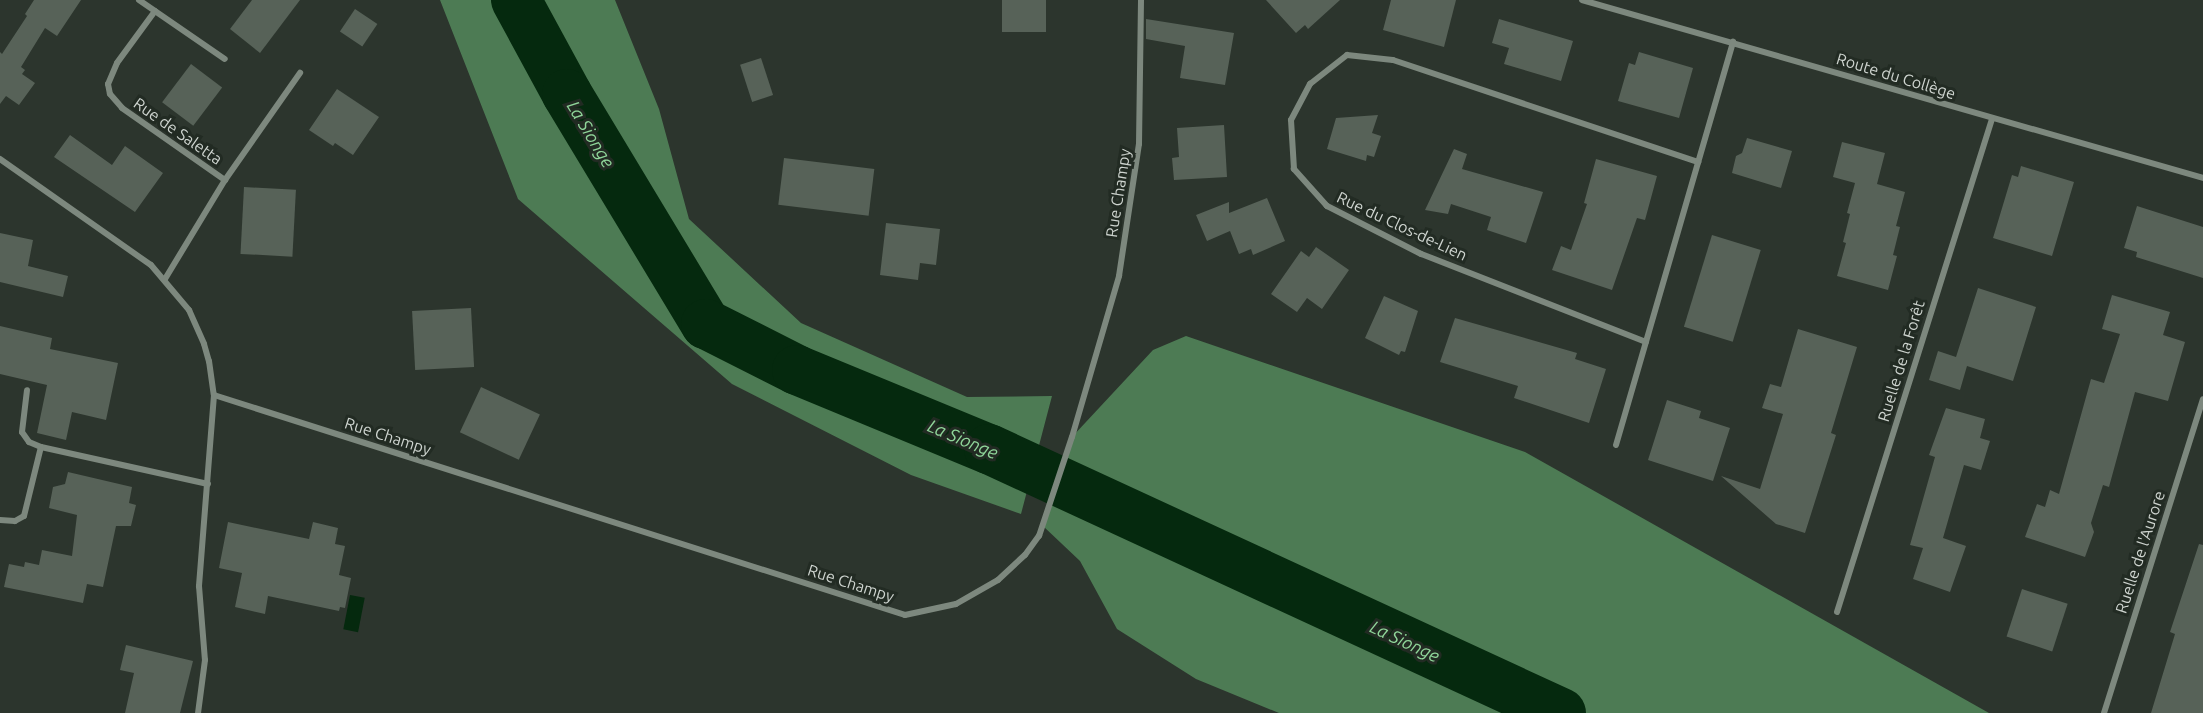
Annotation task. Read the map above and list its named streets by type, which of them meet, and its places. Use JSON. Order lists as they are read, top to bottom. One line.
{"streets":{"street":["Route du Collège","Rue de Saletta","Rue Champy","Rue du Clos-de-Lien","Ruelle de la Forêt","Ruelle de l'Aurore"]},"crossings":[["Route du Collège","Ruelle de la Forêt"]],"water":["La Sionge"]}
